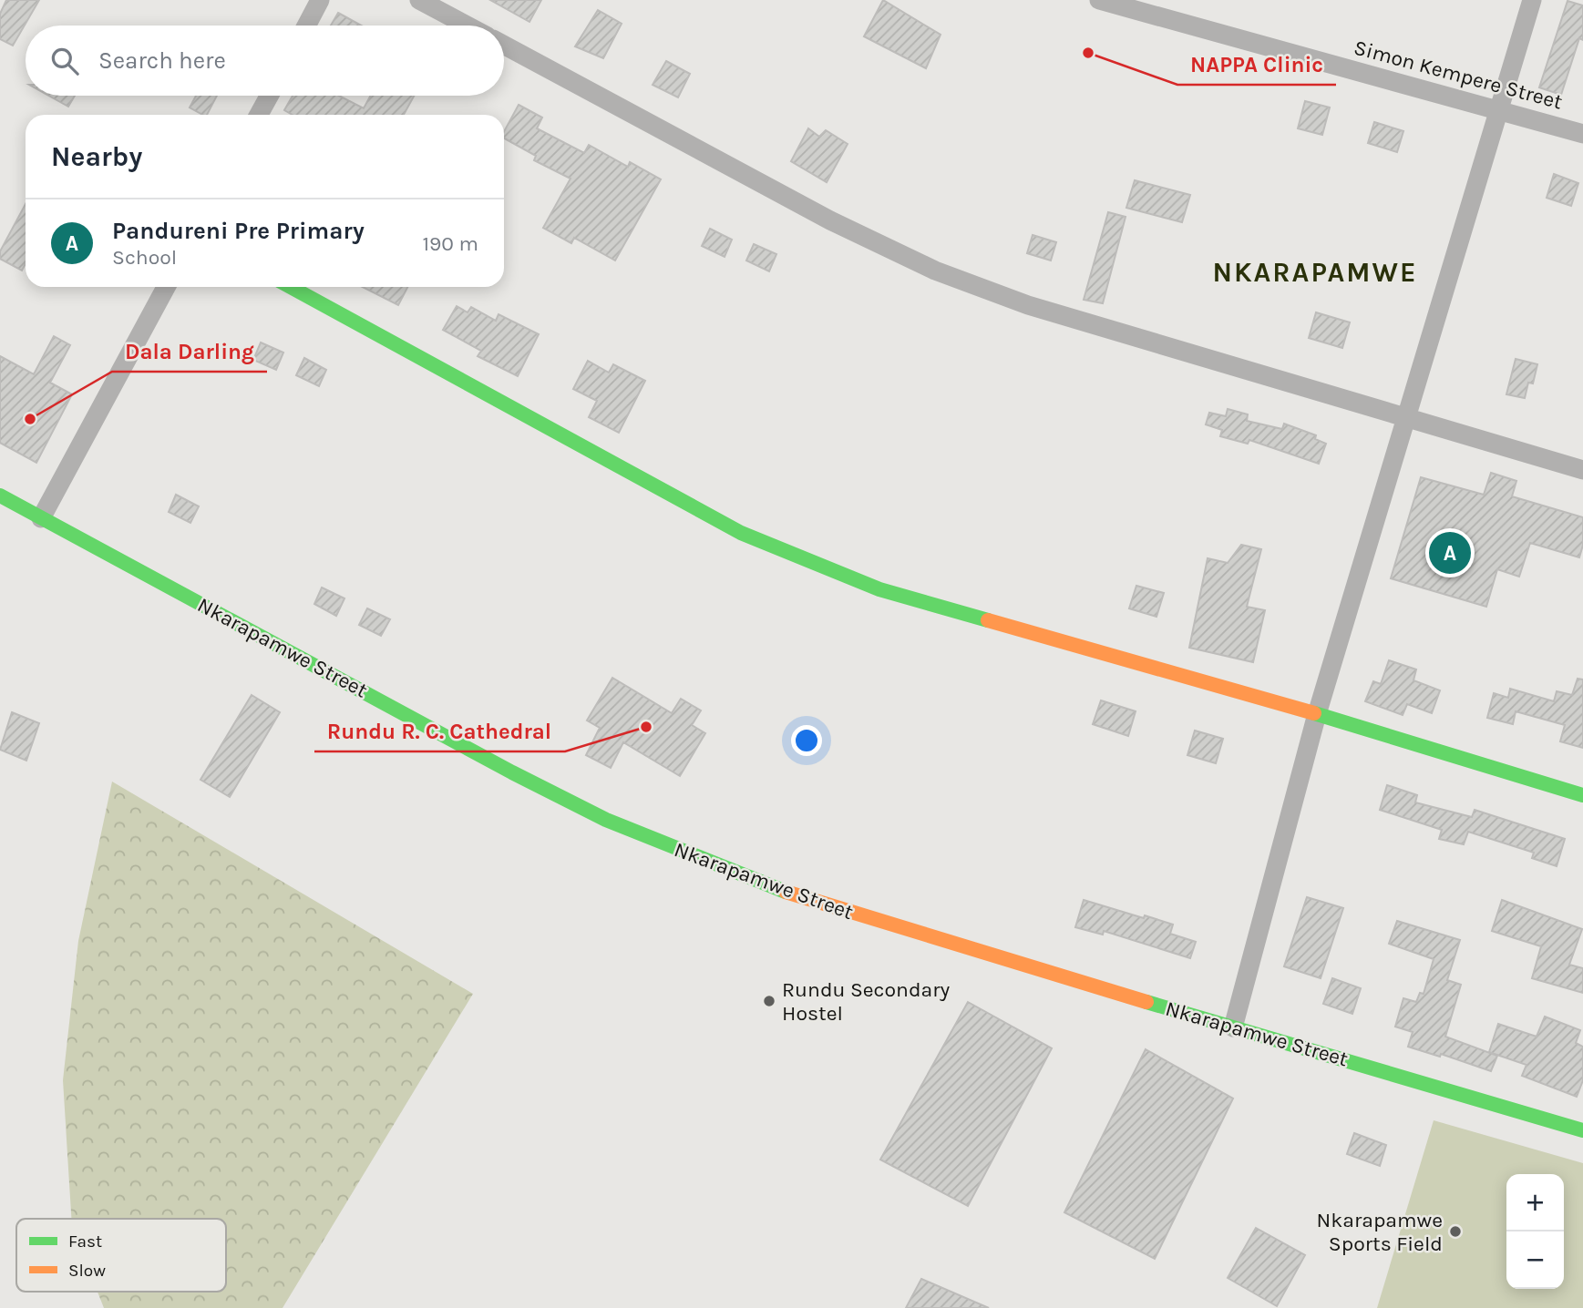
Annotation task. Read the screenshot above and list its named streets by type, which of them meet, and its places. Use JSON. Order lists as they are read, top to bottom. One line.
{"streets":{"street":["Simon Kempere Street","Nkarapamwe Street"]},"districts":["NKARAPAMWE"],"places":["NAPPA Clinic","Dala Darling","Rundu R. C. Cathedral","Rundu Secondary Hostel","Nkarapamwe Sports Field"],"legend":["Fast","Slow"],"page":{"search":"Search here","heading":"Nearby","list":[{"mark":"A","name":"Pandureni Pre Primary","note":"School","value":"190 m"}],"pins":"A","map_buttons":["+","−"]}}
